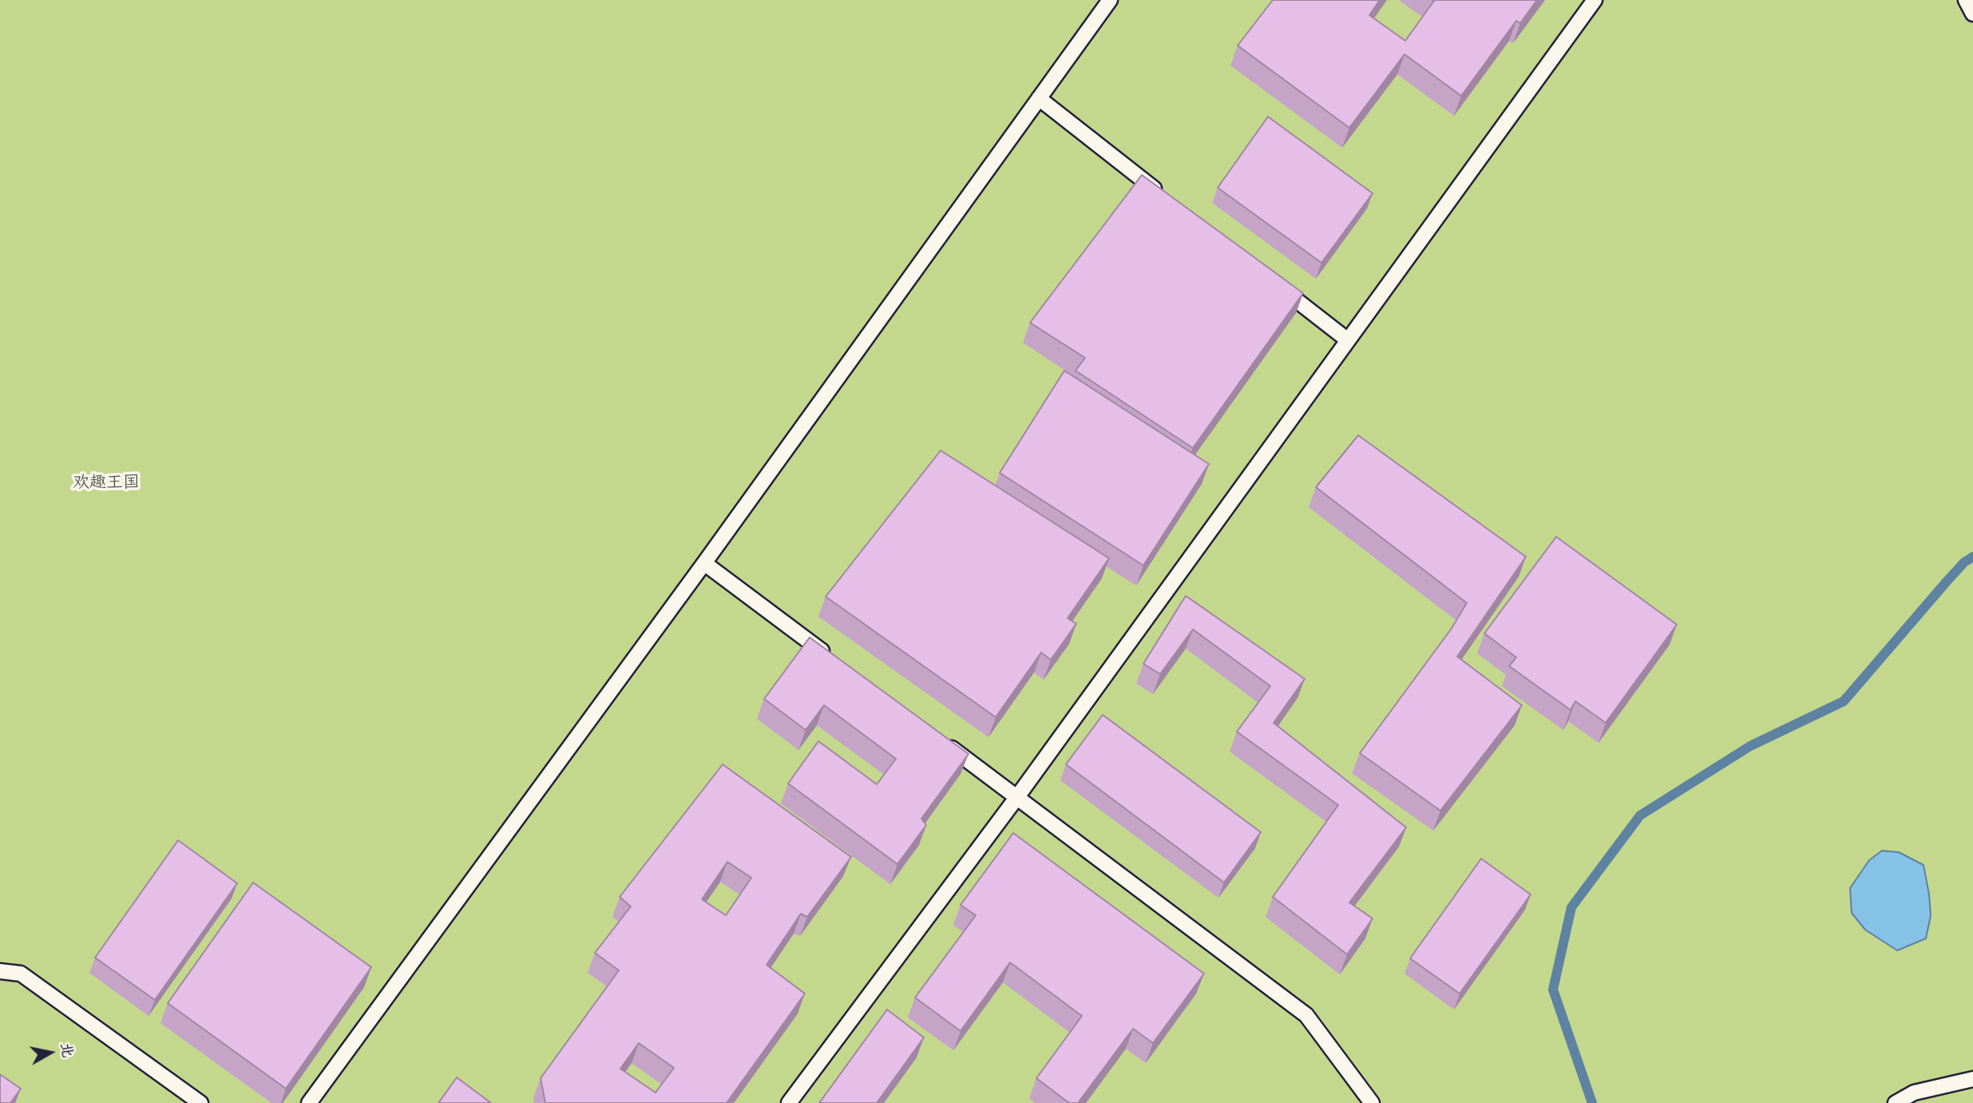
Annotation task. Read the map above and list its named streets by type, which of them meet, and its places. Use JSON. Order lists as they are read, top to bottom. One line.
{"parks":["欢趣王国"],"north":"right"}
